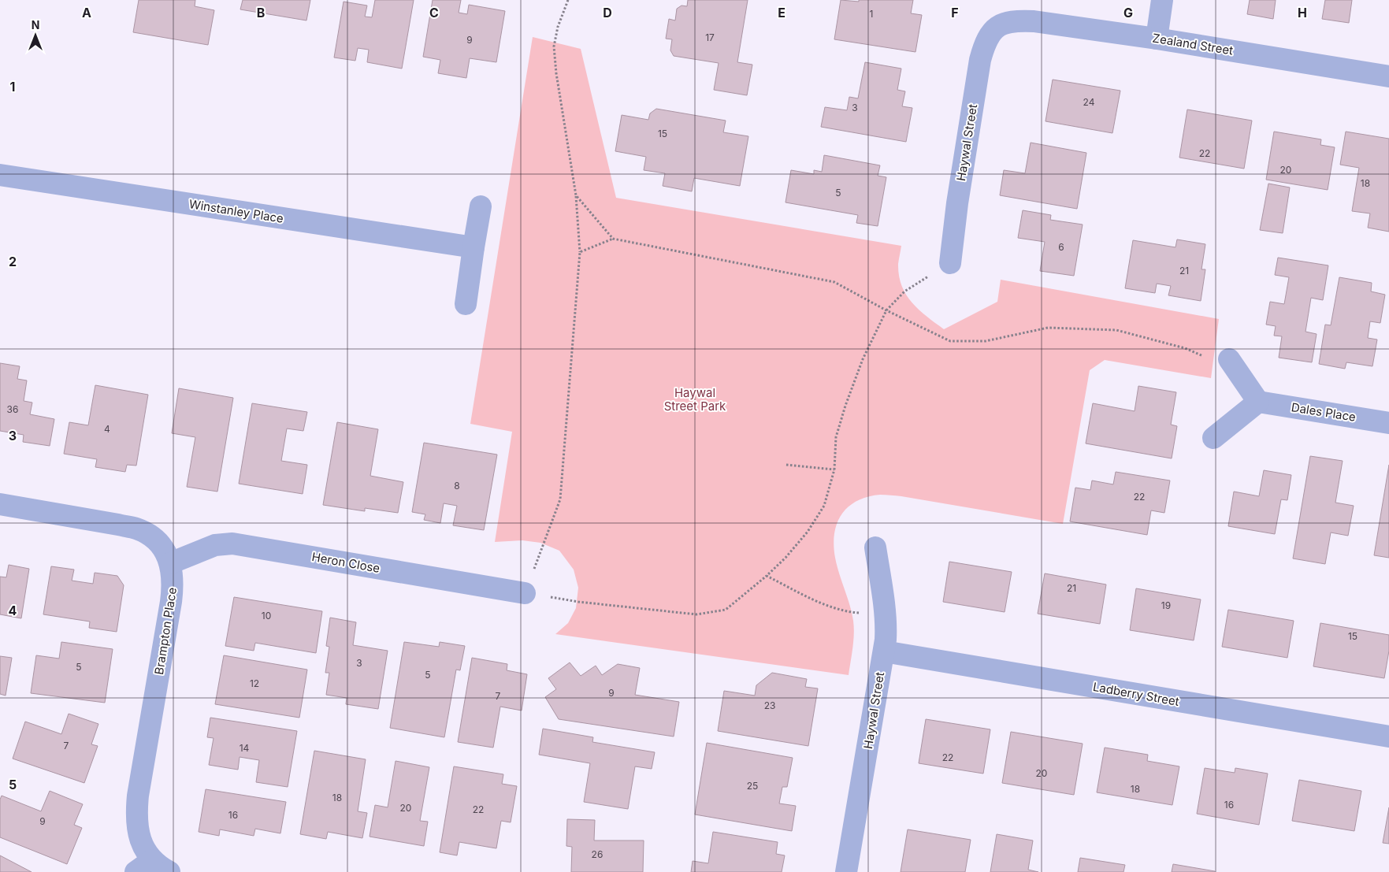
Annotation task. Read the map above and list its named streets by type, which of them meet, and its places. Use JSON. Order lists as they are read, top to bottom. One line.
{"streets":{"street":["Zealand Street","Haywal Street","Winstanley Place","Dales Place","Heron Close","Brampton Place","Ladberry Street"]},"crossings":[["Zealand Street","Haywal Street"],["Haywal Street","Ladberry Street"],["Heron Close","Brampton Place"]],"parks":["Haywal Street Park"],"house_numbers":["1","17","9","24","3","15","22","20","18","5","6","21","36","4","8","22","21","19","10","15","3","5","5","12","9","7","23","7","14","22","20","25","18","18","16","20","22","16","9","26"],"north":"top","grid":{"columns":["A","B","C","D","E","F","G","H"],"rows":["1","2","3","4","5"]}}
